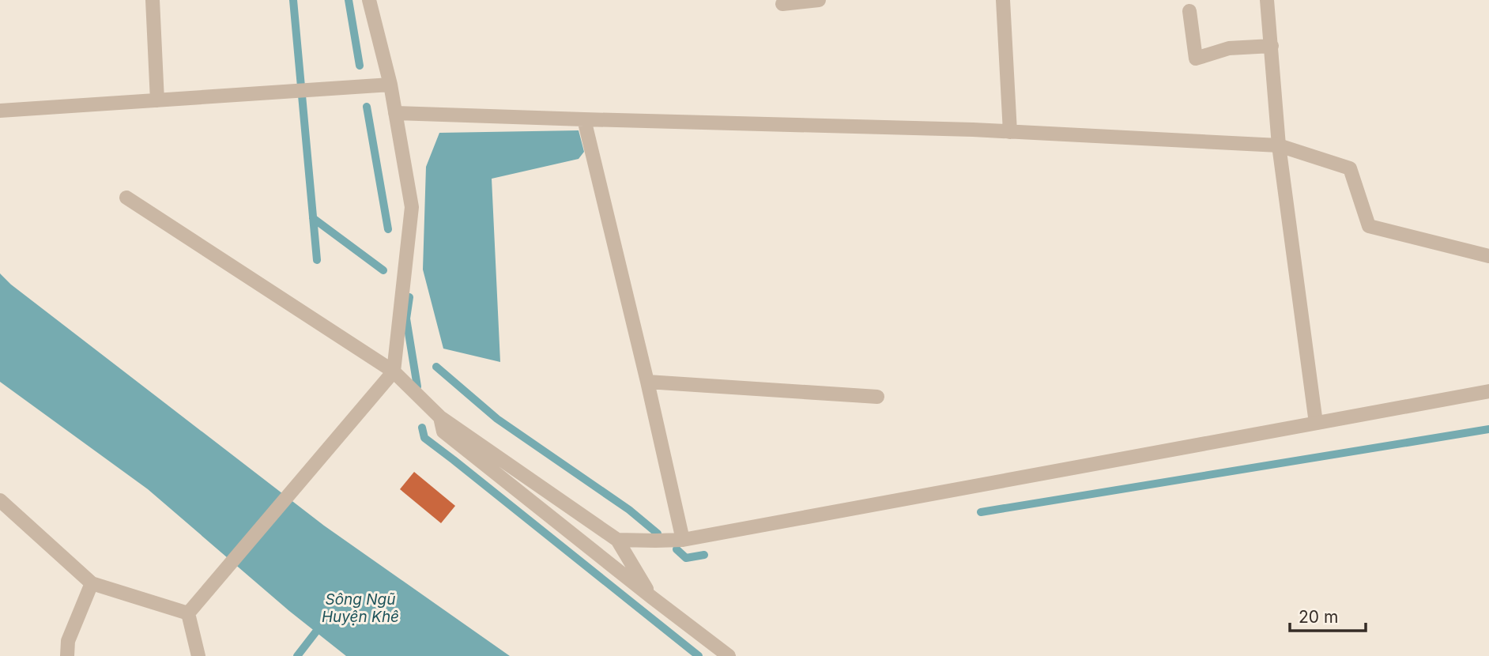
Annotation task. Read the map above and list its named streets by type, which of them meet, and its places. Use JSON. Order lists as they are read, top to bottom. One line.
{"water":["Sông Ngũ Huyện Khê"],"scale_bar":"20 m"}
